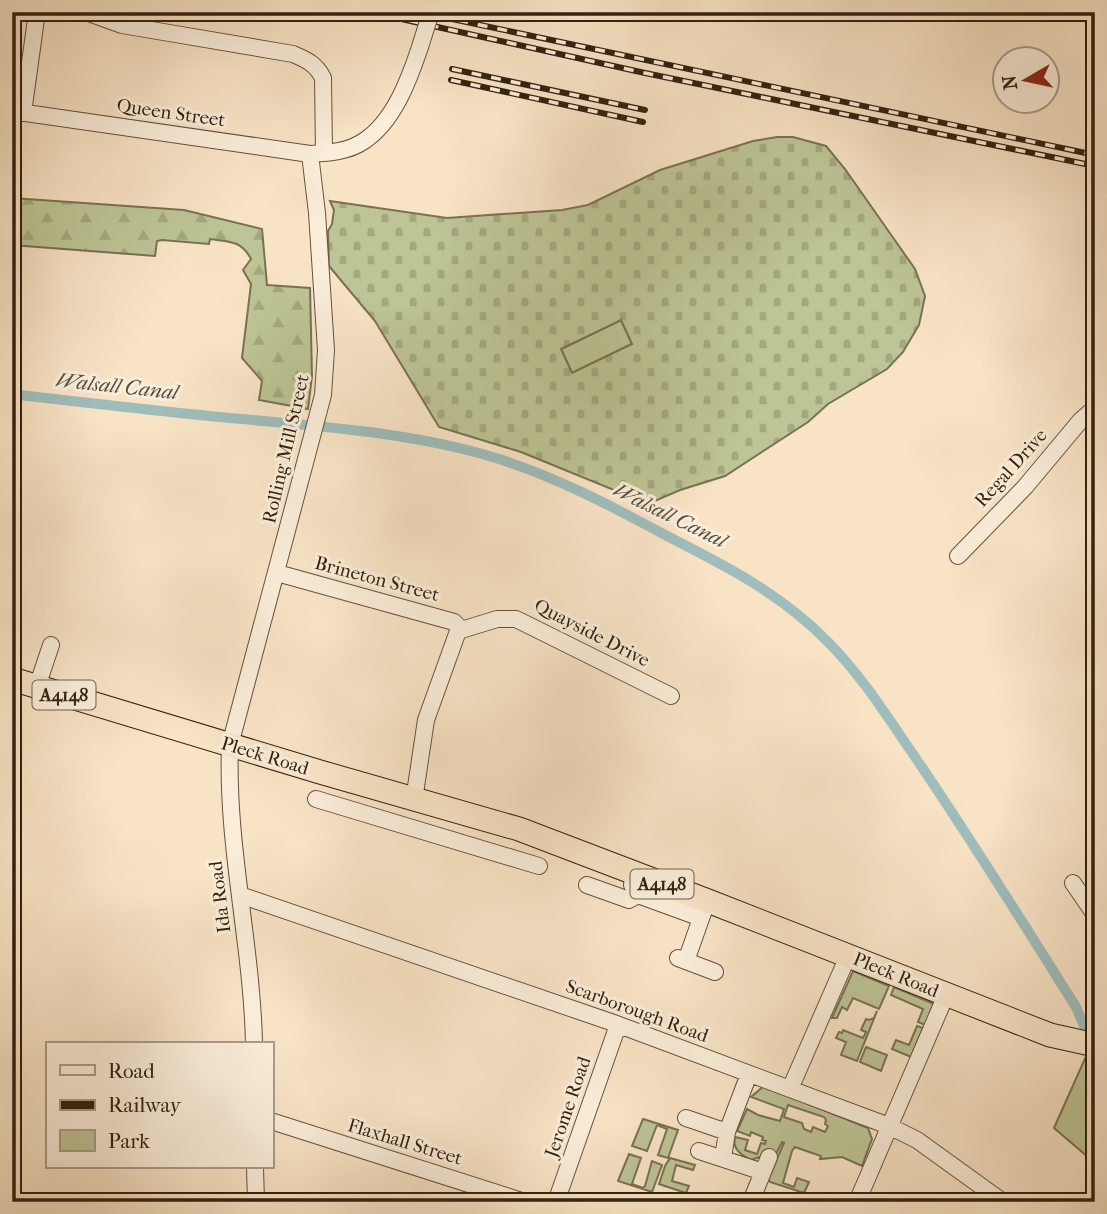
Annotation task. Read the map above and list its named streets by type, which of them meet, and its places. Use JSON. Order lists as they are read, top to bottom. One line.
{"streets":{"highway":["A4148","Pleck Road"],"street":["Queen Street","Rolling Mill Street","Regal Drive","Brineton Street","Quayside Drive","Ida Road","Scarborough Road","Jerome Road","Flaxhall Street"]},"crossings":[["Queen Street","Rolling Mill Street"],["Rolling Mill Street","Brineton Street"],["Rolling Mill Street","Pleck Road"],["Rolling Mill Street","Ida Road"],["Brineton Street","Quayside Drive"],["Pleck Road","Ida Road"],["Ida Road","Scarborough Road"],["Scarborough Road","Jerome Road"]],"water":["Walsall Canal"],"legend":["Road","Railway","Park"],"north":"left"}
